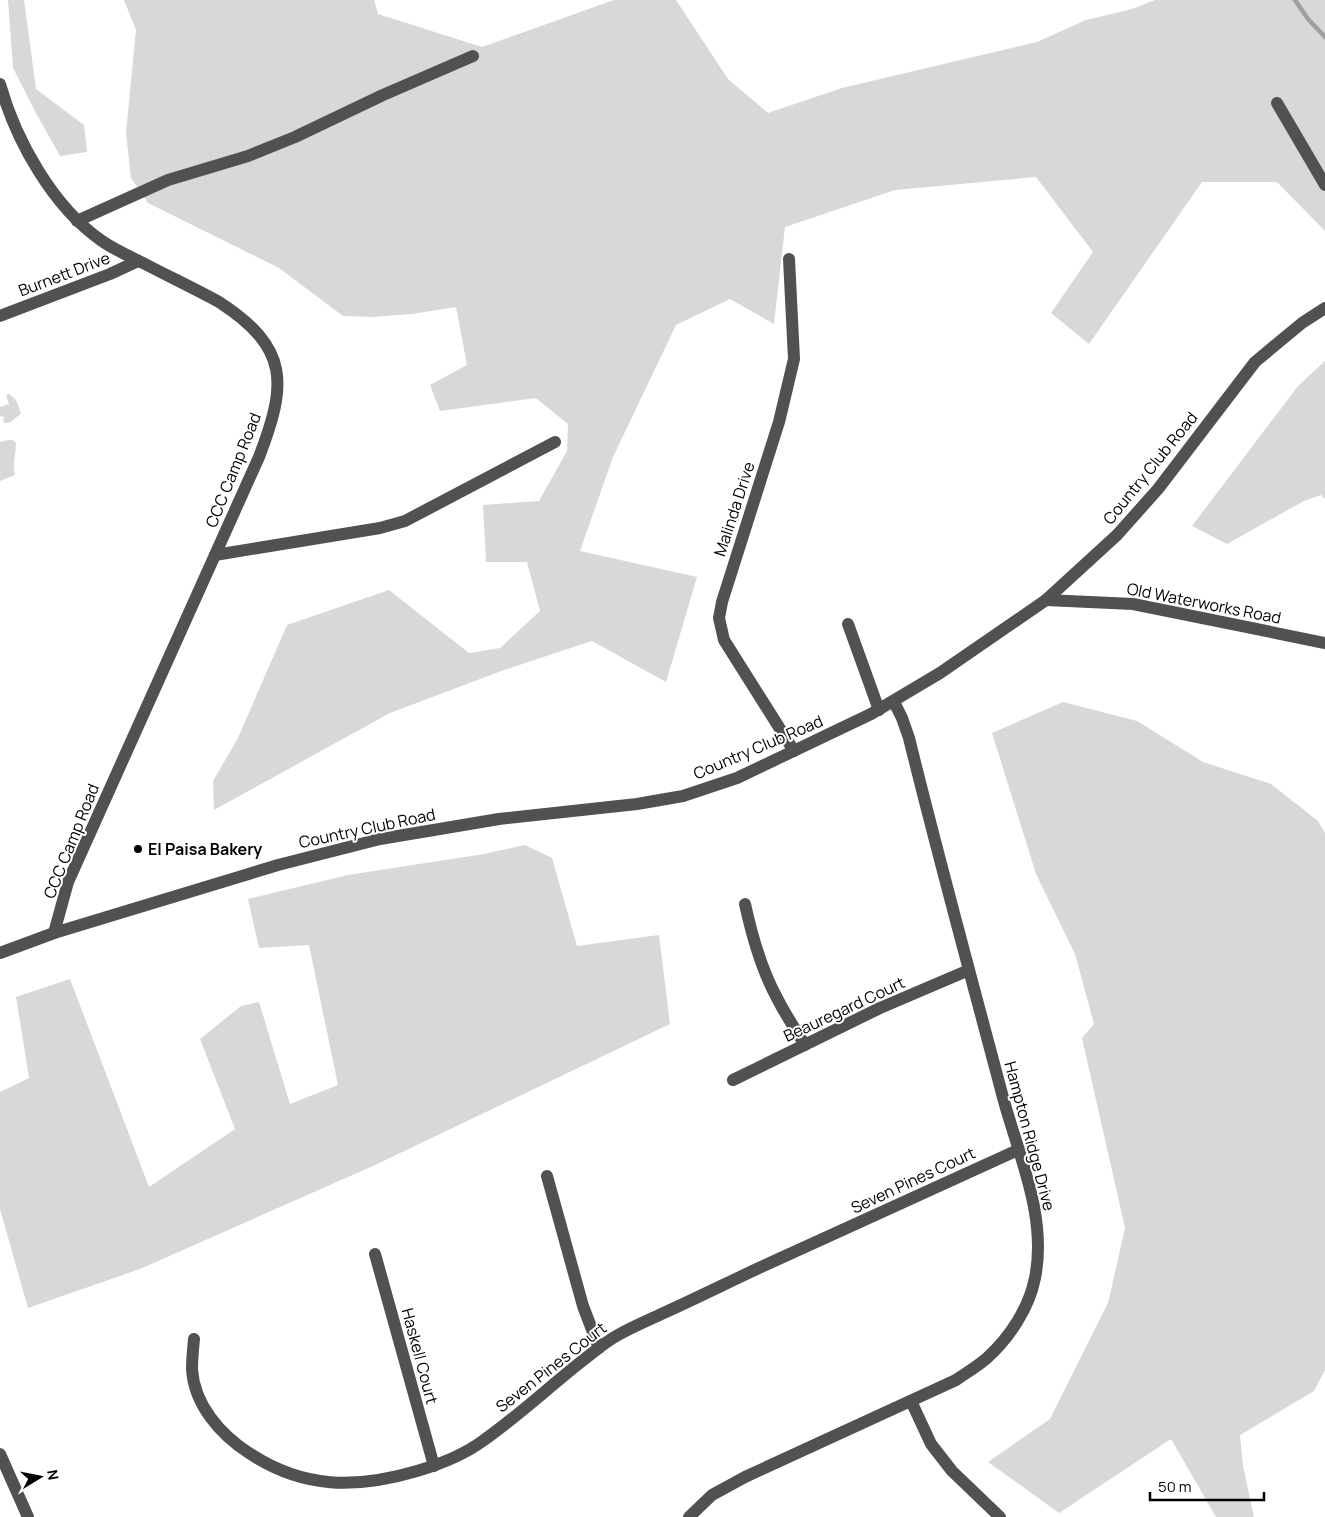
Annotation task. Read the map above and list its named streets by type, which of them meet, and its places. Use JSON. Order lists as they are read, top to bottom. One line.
{"streets":{"street":["Burnett Drive","Country Club Road","CCC Camp Road","Malinda Drive","Old Waterworks Road","Beauregard Court","Hampton Ridge Drive","Seven Pines Court","Haskell Court"]},"crossings":[["Burnett Drive","CCC Camp Road"],["Country Club Road","CCC Camp Road"],["Country Club Road","Malinda Drive"],["Country Club Road","Old Waterworks Road"],["Country Club Road","Hampton Ridge Drive"],["Beauregard Court","Hampton Ridge Drive"],["Hampton Ridge Drive","Seven Pines Court"],["Seven Pines Court","Haskell Court"]],"places":["El Paisa Bakery"],"scale_bar":"50 m","north":"right"}
